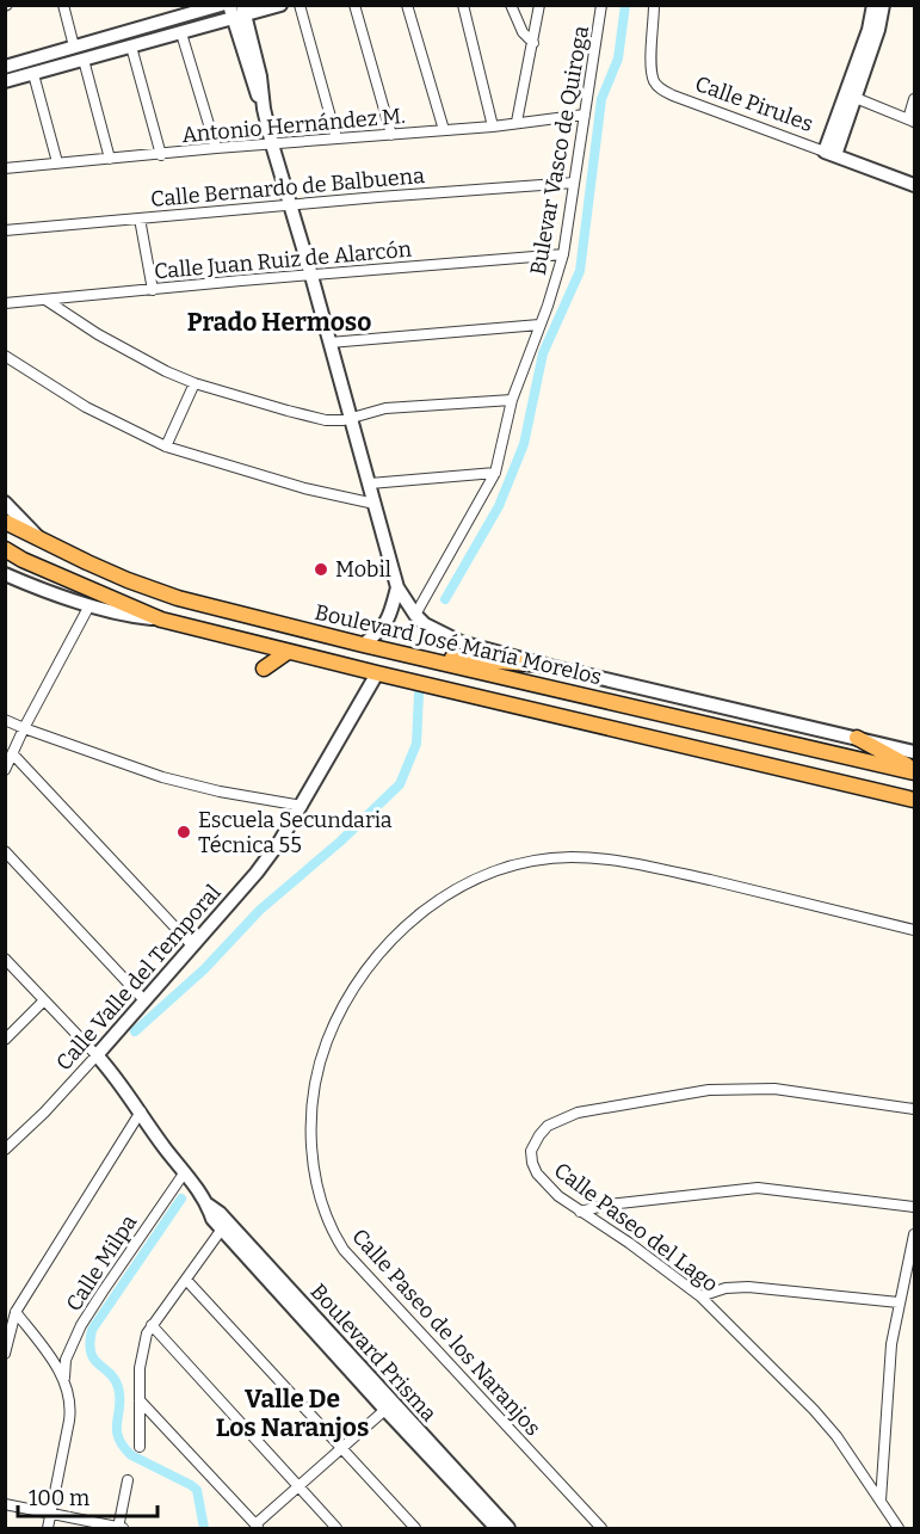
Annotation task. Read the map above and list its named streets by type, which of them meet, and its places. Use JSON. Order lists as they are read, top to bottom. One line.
{"streets":{"main road":["Boulevard José María Morelos"],"street":["Calle Pirules","Antonio Hernández M.","Bulevar Vasco de Quiroga","Calle Bernardo de Balbuena","Calle Juan Ruiz de Alarcón","Calle Valle del Temporal","Calle Paseo del Lago","Calle Milpa","Calle Paseo de los Naranjos","Boulevard Prisma"]},"crossings":[["Antonio Hernández M.","Bulevar Vasco de Quiroga"],["Bulevar Vasco de Quiroga","Calle Bernardo de Balbuena"],["Bulevar Vasco de Quiroga","Calle Juan Ruiz de Alarcón"],["Bulevar Vasco de Quiroga","Boulevard José María Morelos"],["Boulevard José María Morelos","Calle Valle del Temporal"],["Calle Valle del Temporal","Boulevard Prisma"],["Calle Milpa","Boulevard Prisma"]],"districts":["Prado Hermoso","Valle De Los Naranjos"],"places":["Mobil","Escuela Secundaria Técnica 55"],"scale_bar":"100 m"}
